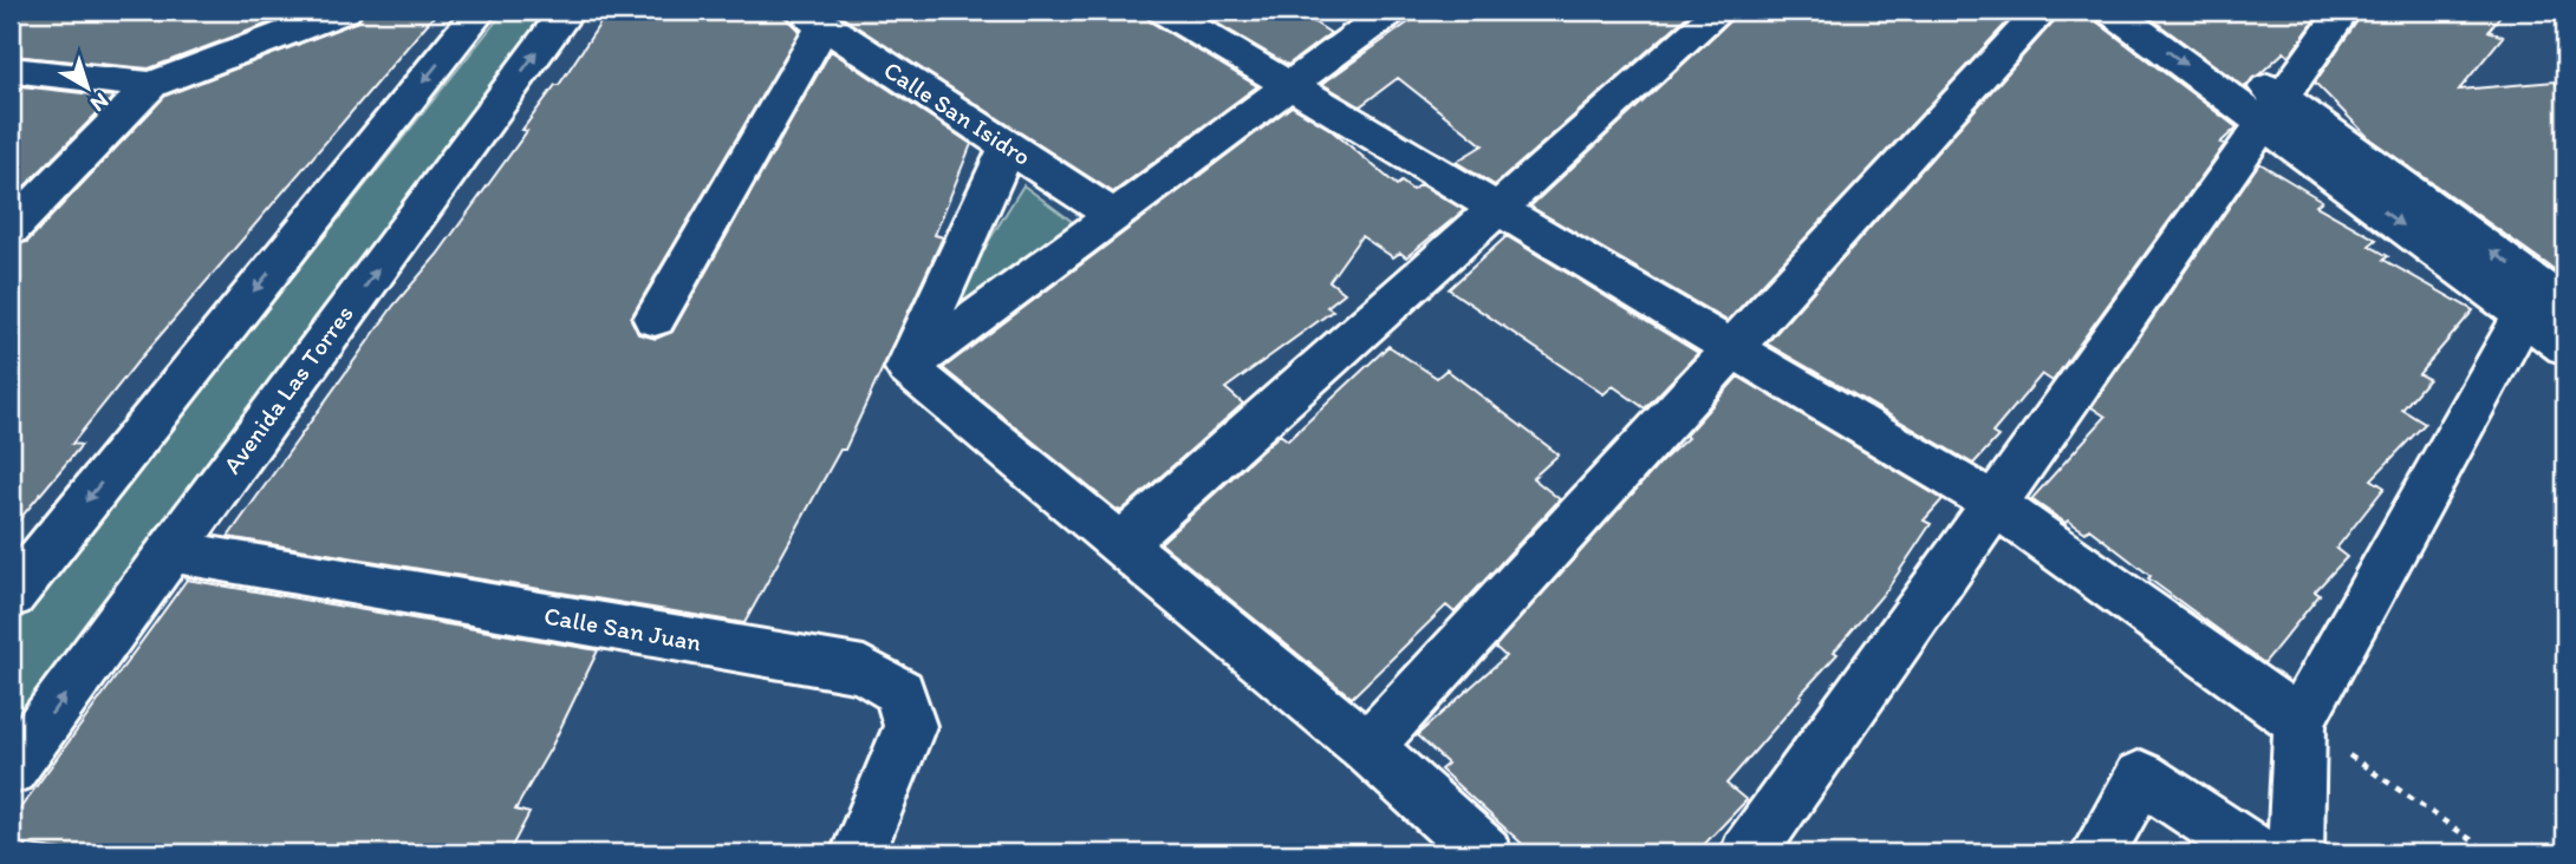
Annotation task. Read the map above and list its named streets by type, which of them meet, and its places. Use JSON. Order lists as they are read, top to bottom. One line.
{"streets":{"street":["Calle San Isidro","Avenida Las Torres","Calle San Juan"]},"crossings":[["Avenida Las Torres","Calle San Juan"]],"north":"bottom right"}
